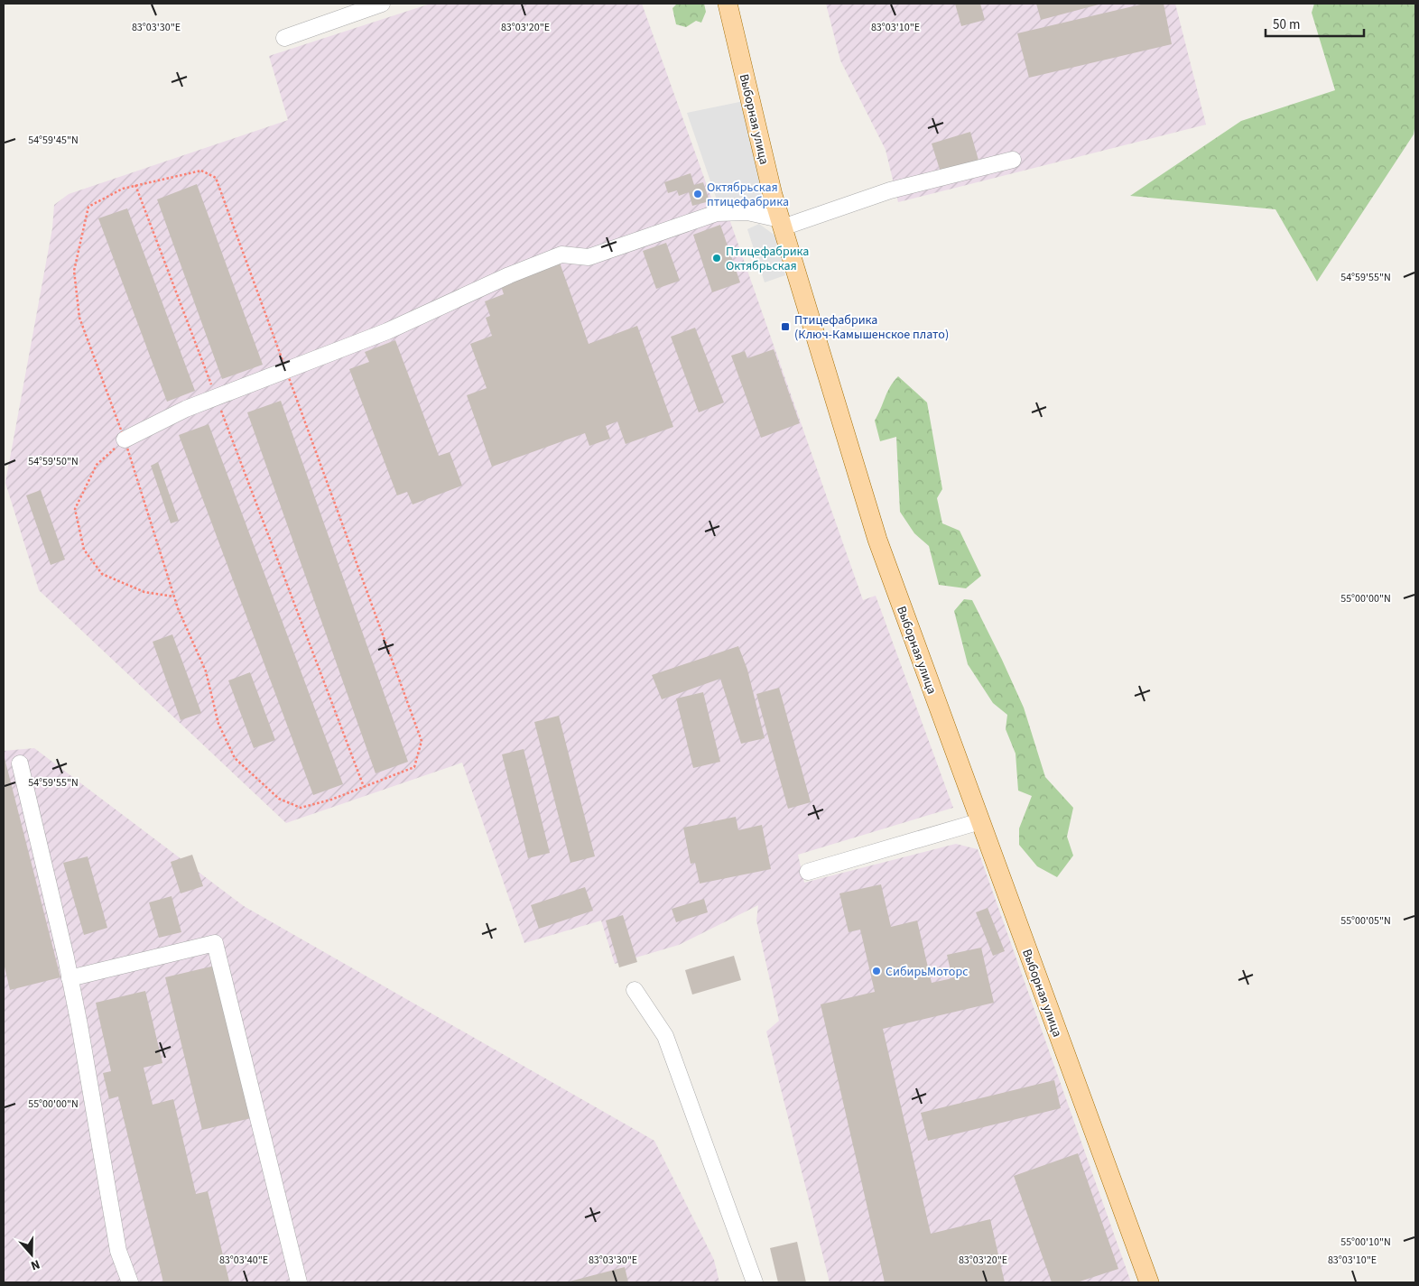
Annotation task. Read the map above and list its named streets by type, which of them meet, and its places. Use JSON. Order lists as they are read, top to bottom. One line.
{"streets":{"main road":["Выборная улица"]},"places":{"other":["Октябрьская птицефабрика","Птицефабрика Октябрьская","СибирьМоторс"],"transit":["Птицефабрика (Ключ-Камышенское плато)"]},"scale_bar":"50 m","north":"bottom","coordinates":["83°03'30\"E","83°03'20\"E","83°03'10\"E","54°59'45\"N","54°59'55\"N","54°59'50\"N","55°00'00\"N","55°00'05\"N","55°00'10\"N","83°03'40\"E"]}
